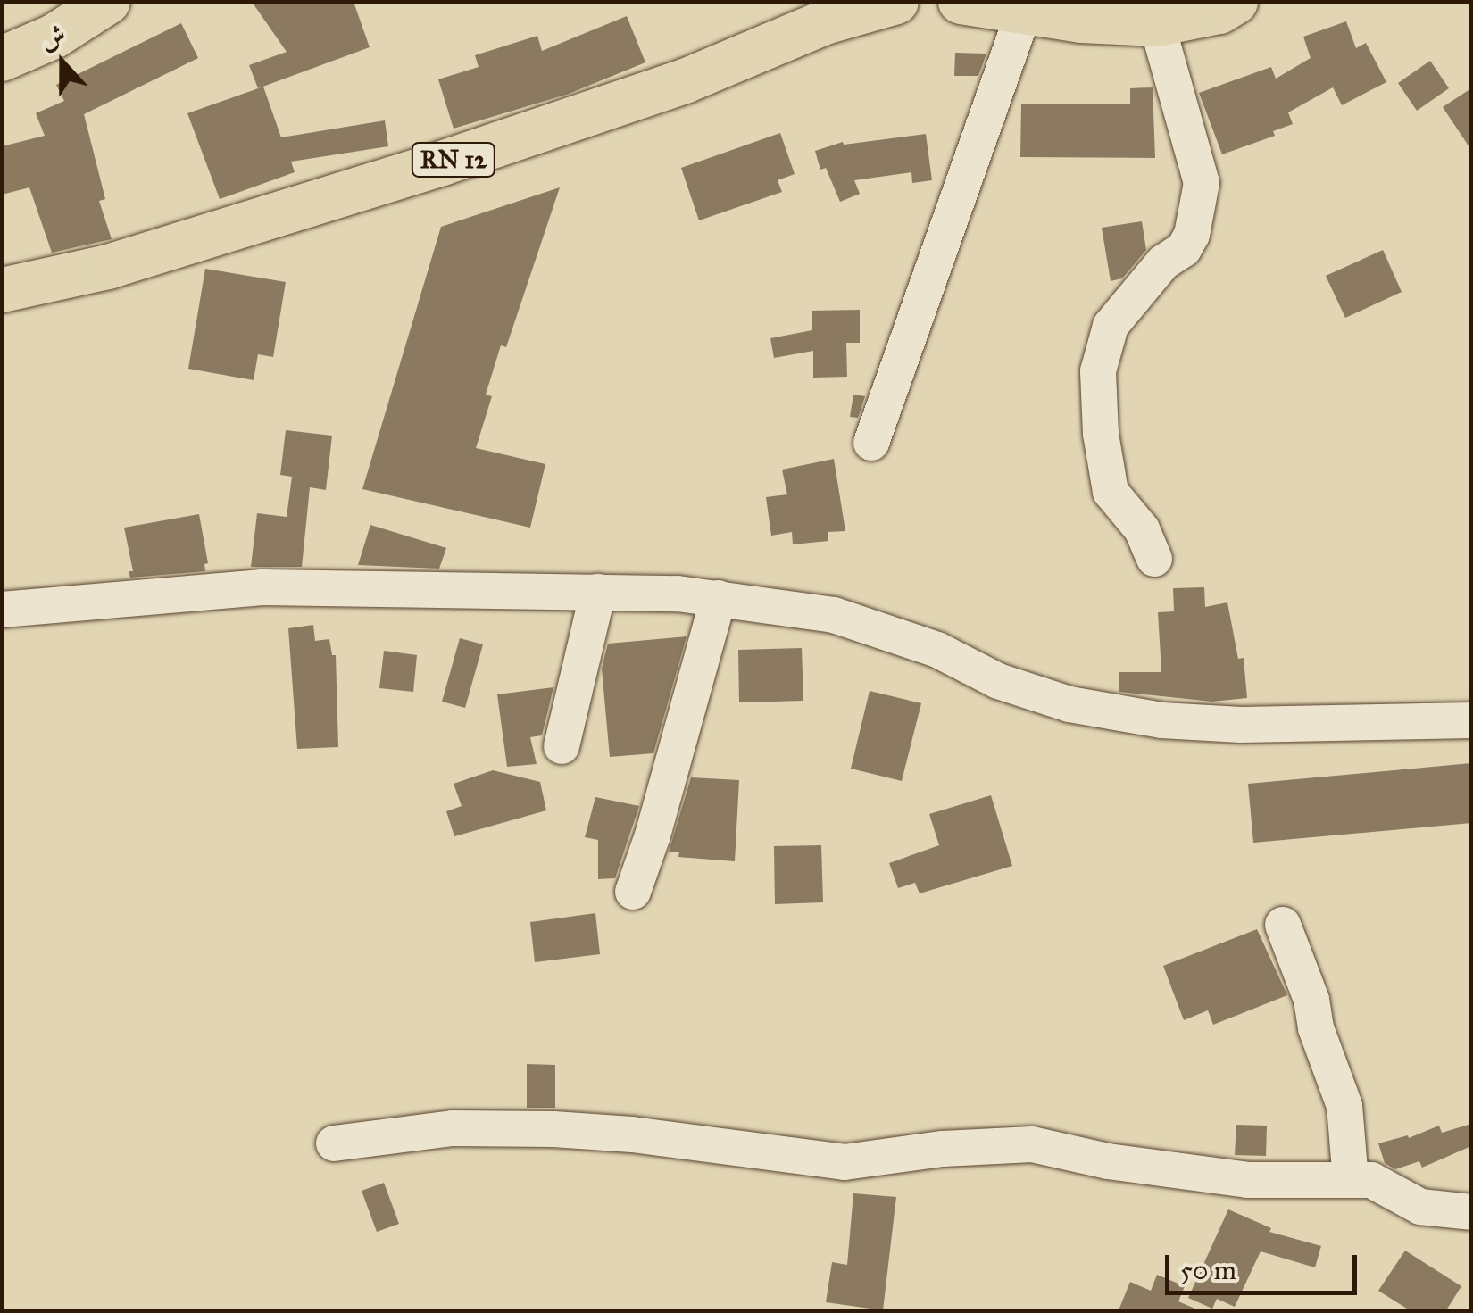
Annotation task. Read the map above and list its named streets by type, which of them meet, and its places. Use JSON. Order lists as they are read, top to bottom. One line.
{"streets":{"main road":["RN 12"]},"scale_bar":"50 m","north":"top"}
